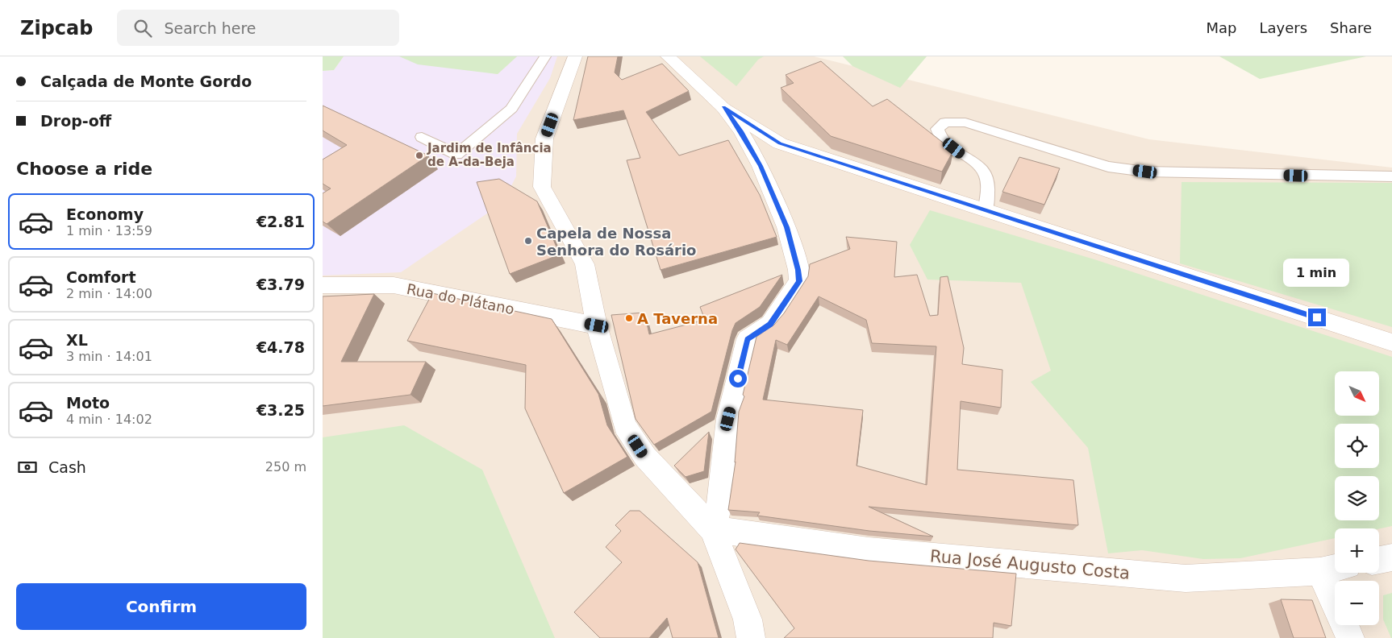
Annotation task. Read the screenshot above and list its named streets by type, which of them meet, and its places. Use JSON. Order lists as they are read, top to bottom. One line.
{"streets":{"street":["Rua do Plátano","Rua José Augusto Costa"]},"places":["Jardim de Infância de A-da-Beja","Capela de Nossa Senhora do Rosário","A Taverna"],"north":"bottom right","page":{"header":"Zipcab","search":"Search here","nav":["Map","Layers","Share"],"banner":["Calçada de Monte Gordo","Drop-off"],"heading":"Choose a ride","list":[{"name":"Economy","note":"1 min · 13:59","value":"€2.81"},{"name":"Comfort","note":"2 min · 14:00","value":"€3.79"},{"name":"XL","note":"3 min · 14:01","value":"€4.78"},{"name":"Moto","note":"4 min · 14:02","value":"€3.25"}],"bubble":"1 min","map_buttons":["+","−"],"pay":["Cash","250 m"],"buttons":"Confirm"}}
